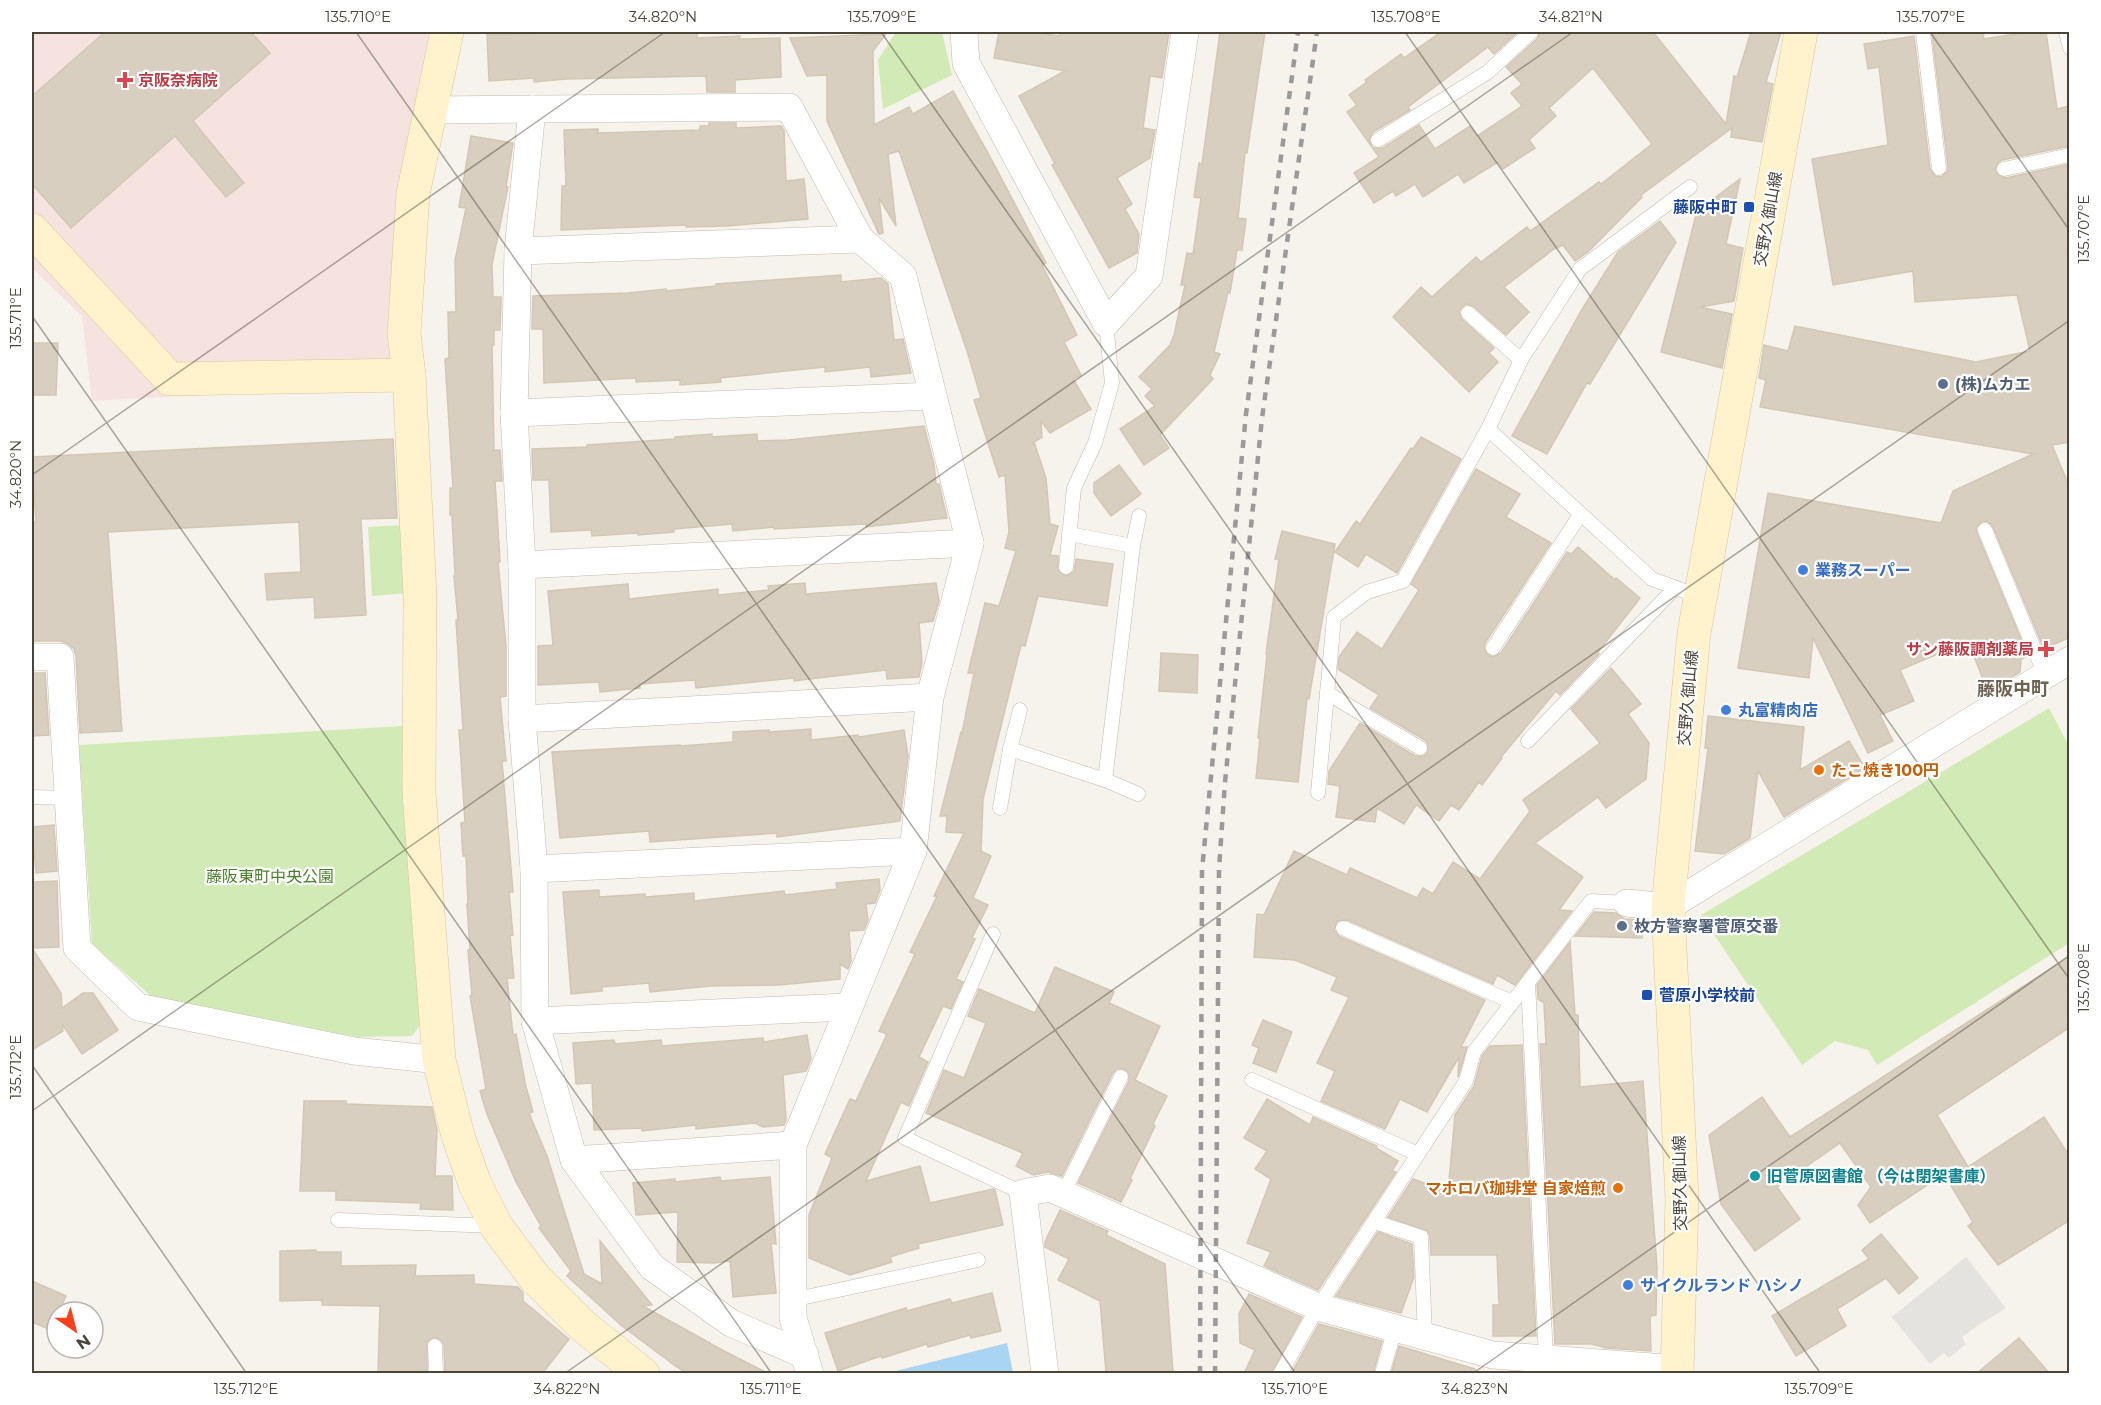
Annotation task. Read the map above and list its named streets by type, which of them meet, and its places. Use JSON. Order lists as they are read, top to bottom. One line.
{"streets":{"street":["交野久御山線"]},"districts":["藤阪中町"],"parks":["藤阪東町中央公園"],"places":{"health":["京阪奈病院","サン藤阪調剤薬局"],"transit":["藤阪中町","菅原小学校前"],"other":["(株)ムカエ","業務スーパー","丸富精肉店","たこ焼き100円","枚方警察署菅原交番","旧菅原図書館 （今は閉架書庫）","マホロバ珈琲堂 自家焙煎","サイクルランド ハシノ"]},"north":"bottom right","coordinates":["135.710°E","34.820°N","135.709°E","135.708°E","34.821°N","135.707°E","135.711°E","135.712°E","34.822°N","34.823°N"]}
